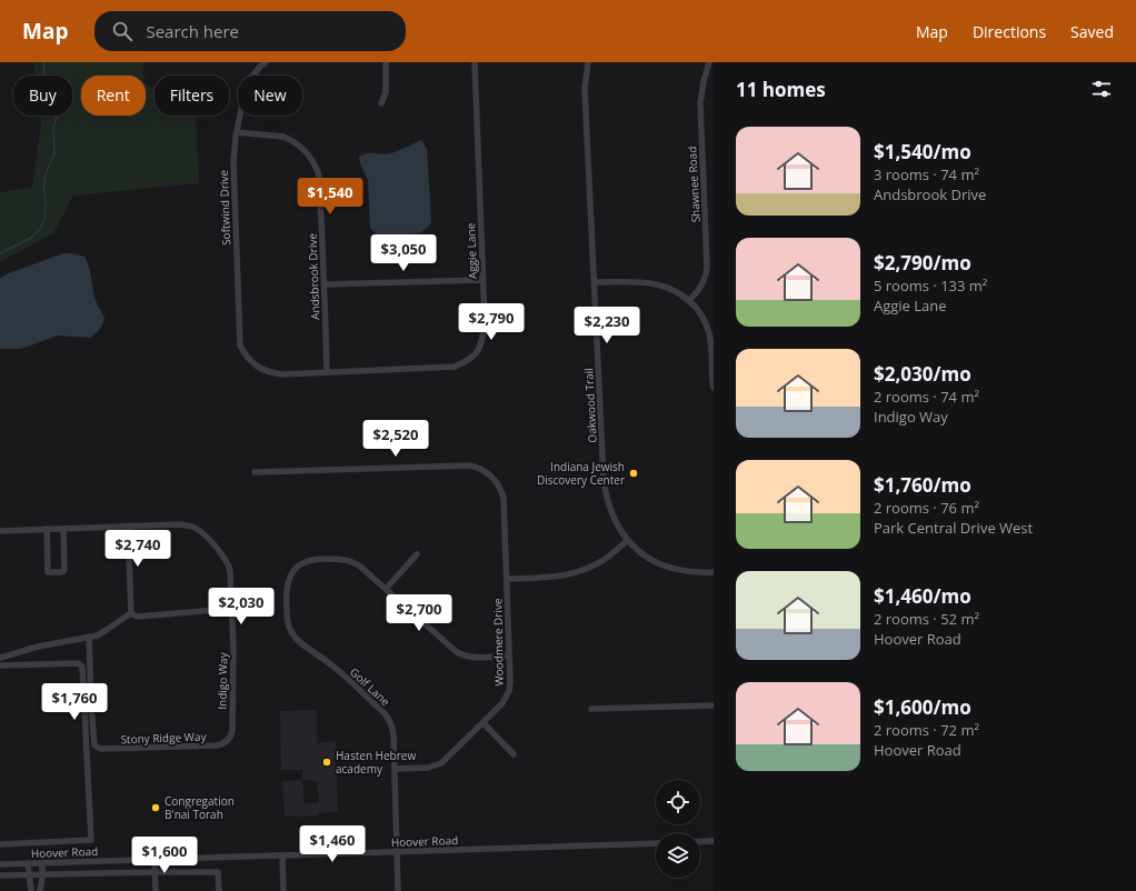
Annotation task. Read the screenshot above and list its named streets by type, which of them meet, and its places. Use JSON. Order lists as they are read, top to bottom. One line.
{"streets":{"street":["Shawnee Road","Softwind Drive","Aggie Lane","Andsbrook Drive","Oakwood Trail","Woodmere Drive","Indigo Way","Golf Lane","Stony Ridge Way","Hoover Road"]},"crossings":[["Softwind Drive","Aggie Lane"],["Softwind Drive","Andsbrook Drive"],["Aggie Lane","Andsbrook Drive"],["Woodmere Drive","Golf Lane"],["Indigo Way","Stony Ridge Way"],["Golf Lane","Hoover Road"]],"places":["Indiana Jewish Discovery Center","Hasten Hebrew academy","Congregation B'nai Torah"],"page":{"header":"Map","search":"Search here","nav":["Map","Directions","Saved"],"heading":"11 homes","chip":["Buy","Rent","Filters","New"],"list":[{"name":"$1,540/mo","note":"3 rooms · 74 m² · Andsbrook Drive"},{"name":"$2,790/mo","note":"5 rooms · 133 m² · Aggie Lane"},{"name":"$2,030/mo","note":"2 rooms · 74 m² · Indigo Way"},{"name":"$1,760/mo","note":"2 rooms · 76 m² · Park Central Drive West"},{"name":"$1,460/mo","note":"2 rooms · 52 m² · Hoover Road"},{"name":"$1,600/mo","note":"2 rooms · 72 m² · Hoover Road"}],"price":["$1,540","$3,050","$2,790","$2,230","$2,520","$2,740","$2,030","$2,700","$1,760","$1,460","$1,600"]}}
